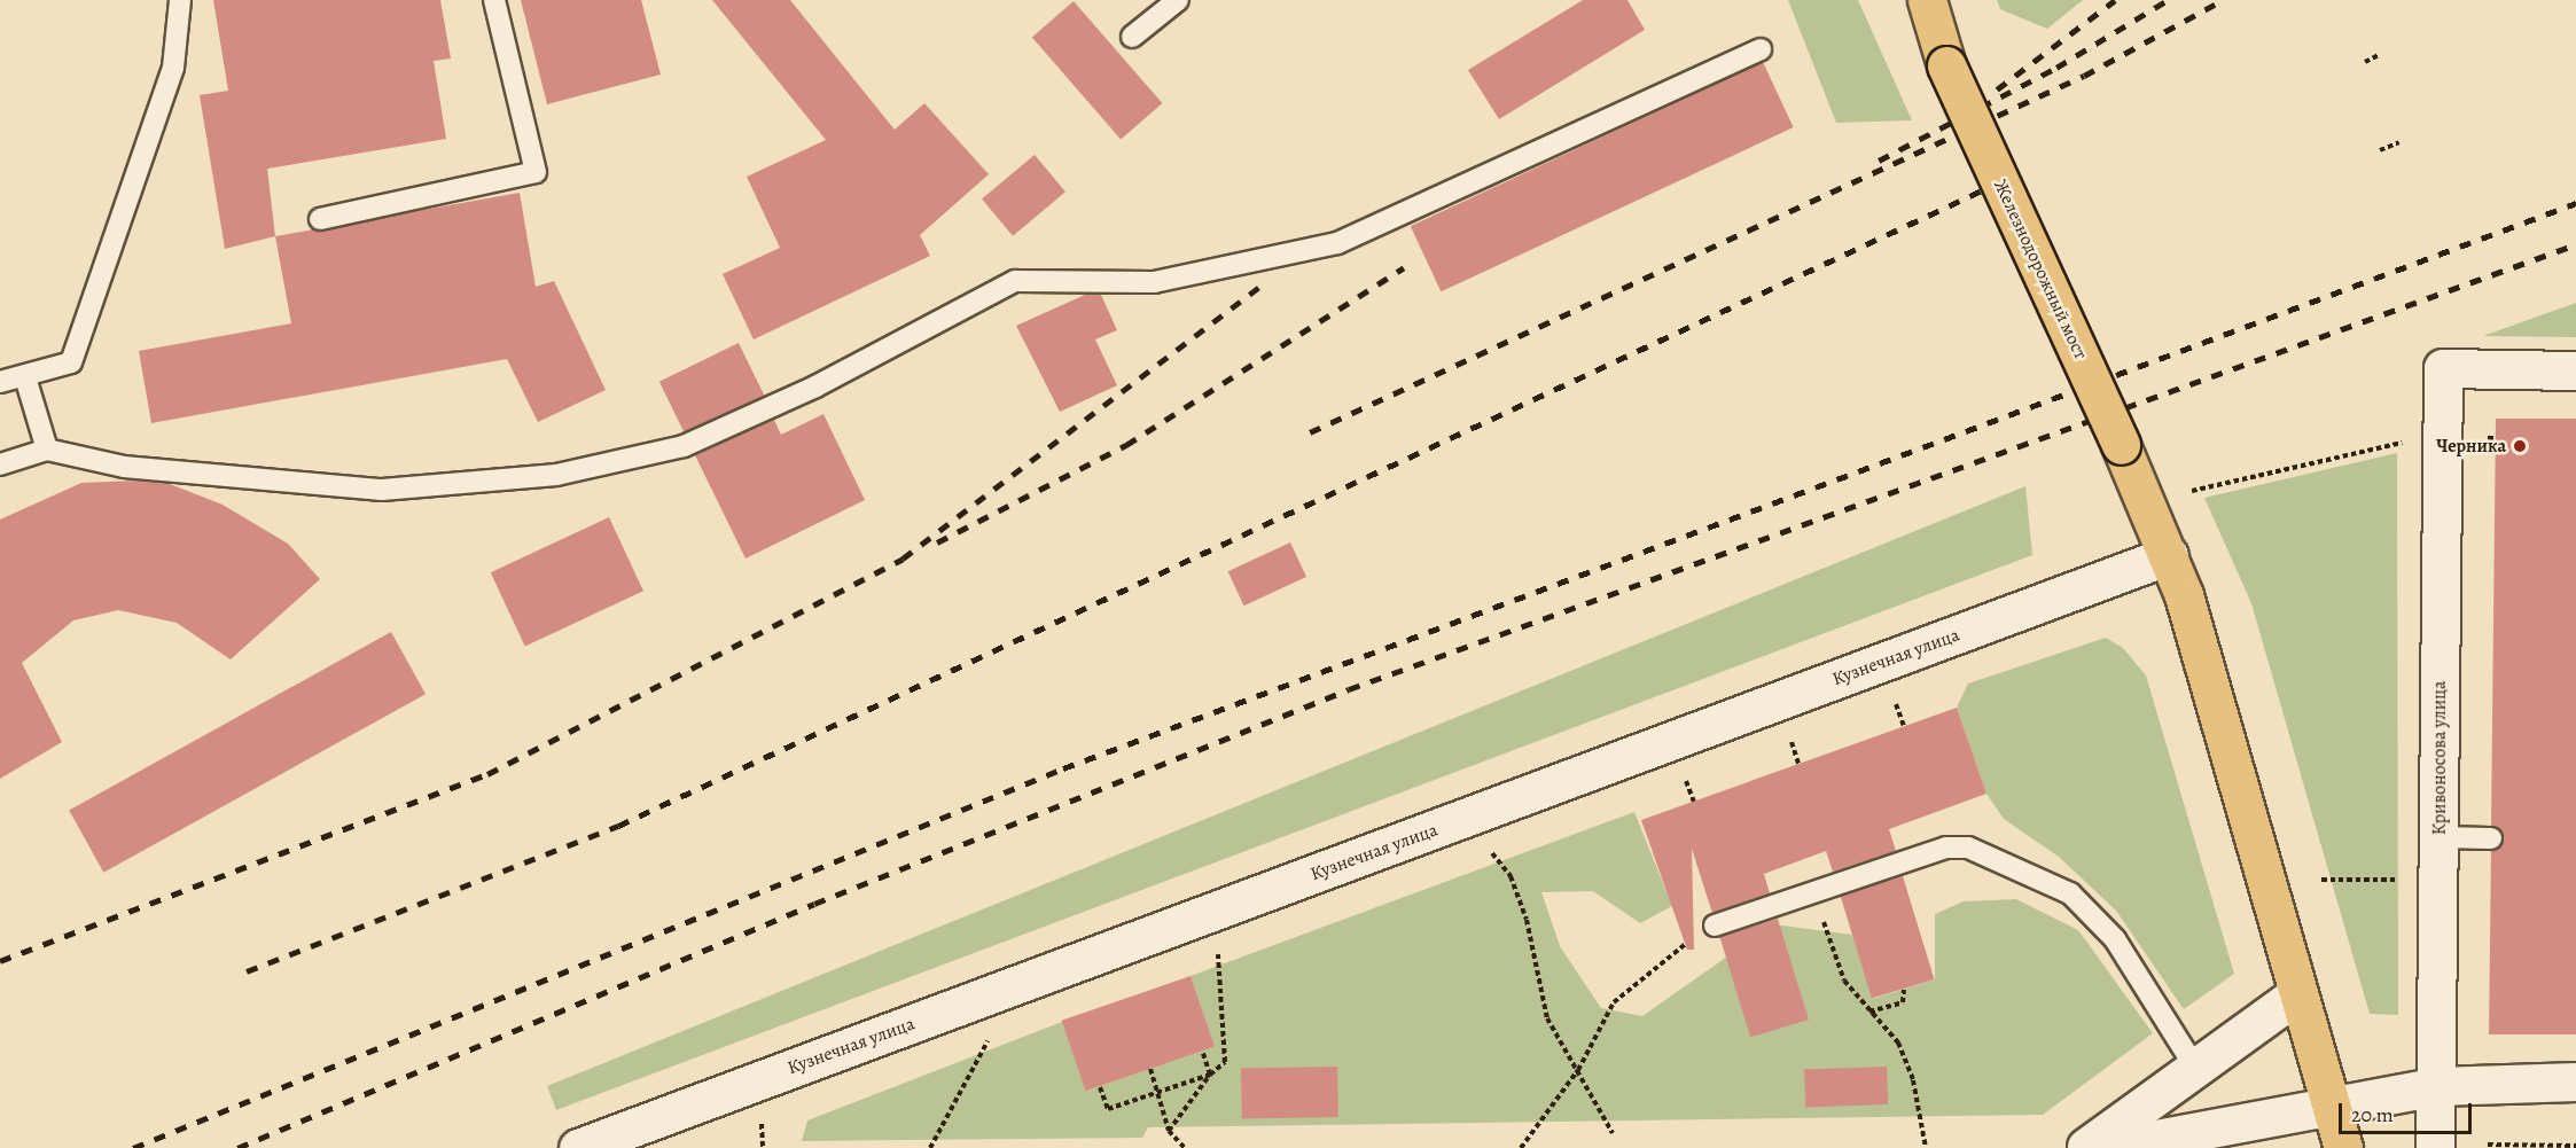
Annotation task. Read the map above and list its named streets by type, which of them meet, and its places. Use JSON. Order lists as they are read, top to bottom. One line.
{"streets":{"main road":["Железнодорожный мост"],"street":["Кузнечная улица","Кривоносова улица"]},"crossings":[["Железнодорожный мост","Кузнечная улица"]],"places":["Черника"],"scale_bar":"20 m"}
